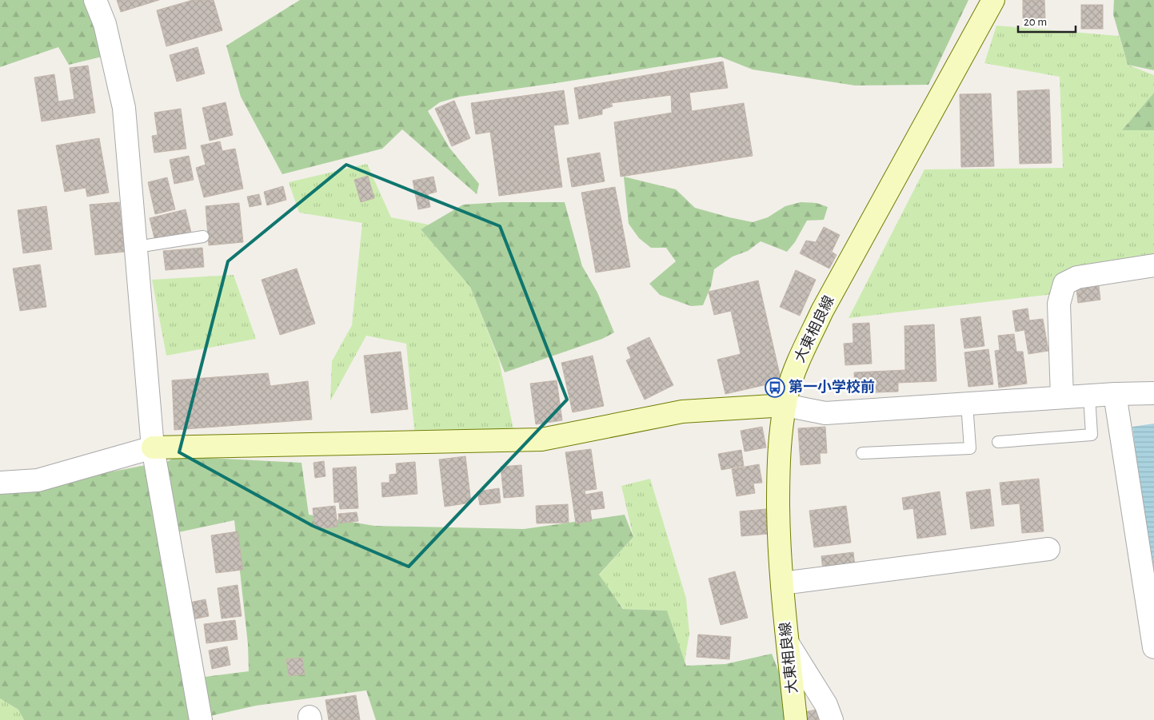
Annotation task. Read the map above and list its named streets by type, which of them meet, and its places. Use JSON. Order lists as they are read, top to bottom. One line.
{"streets":{"main road":["大東相良線"]},"places":{"bus stop":["第一小学校前"]},"scale_bar":"20 m"}
